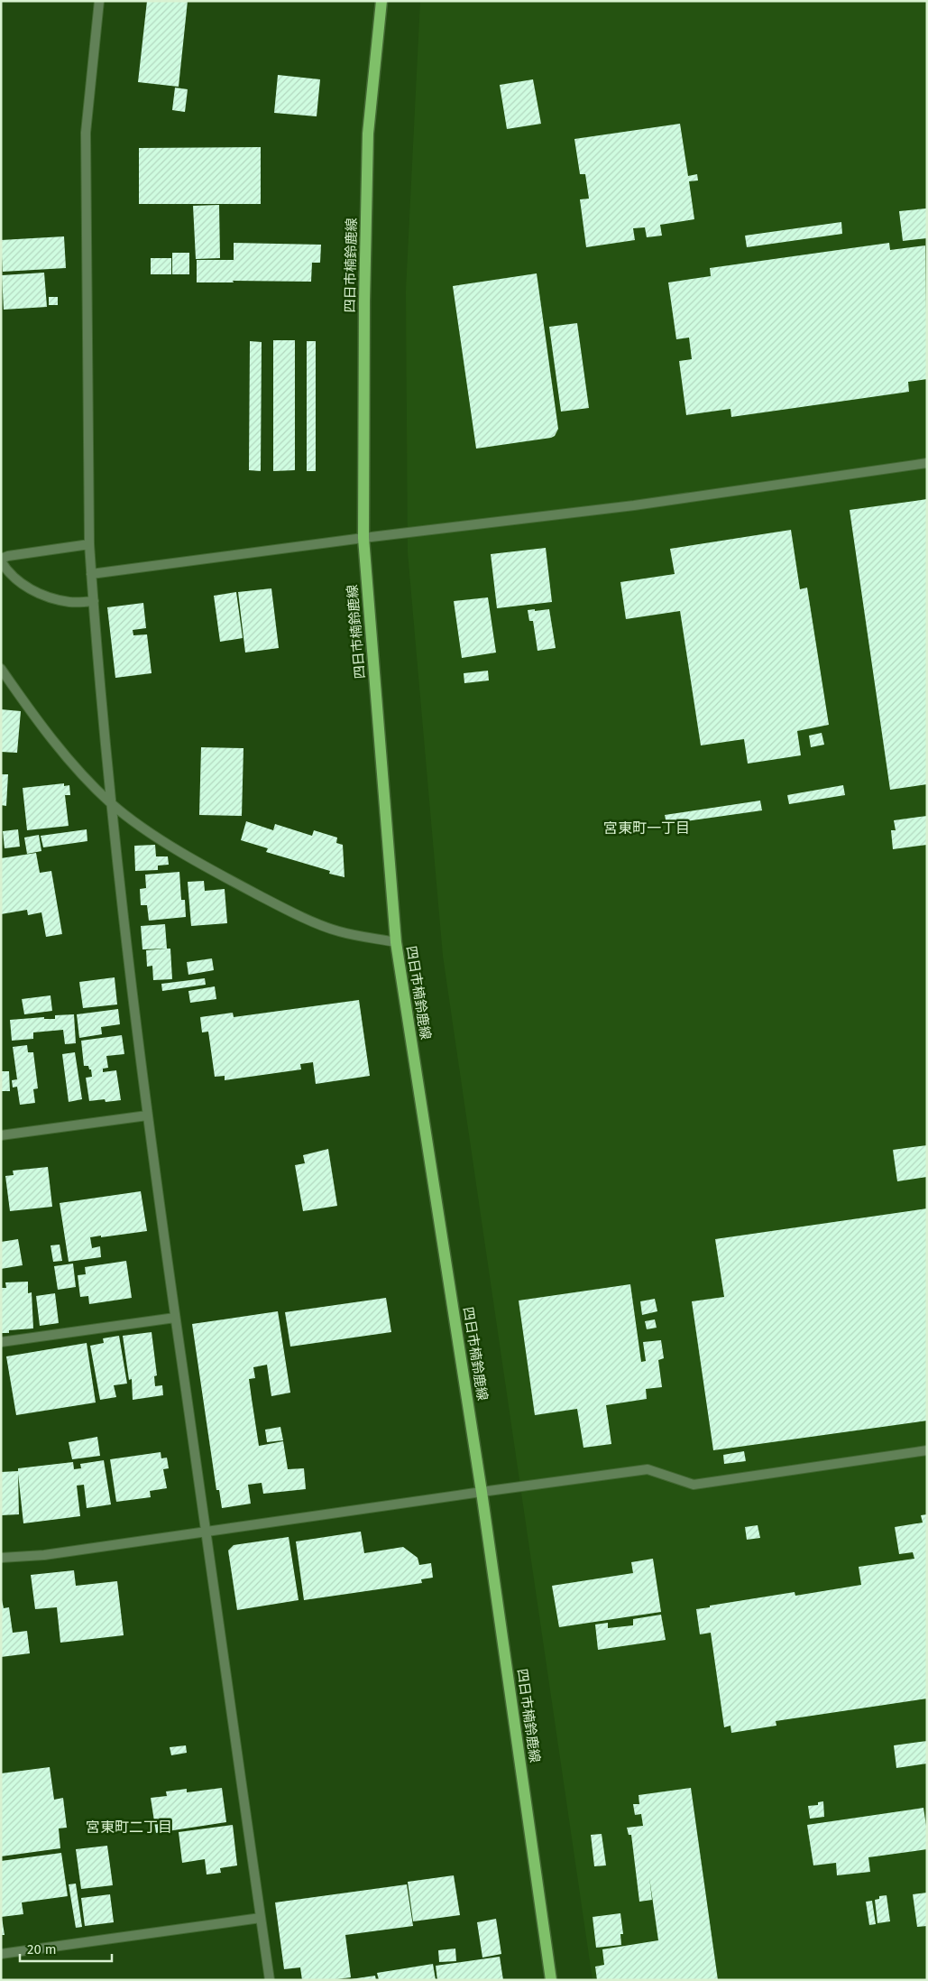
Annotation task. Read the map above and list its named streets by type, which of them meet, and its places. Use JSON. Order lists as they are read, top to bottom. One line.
{"streets":{"main road":["四日市楠鈴鹿線"]},"districts":["宮東町一丁目","宮東町二丁目"],"scale_bar":"20 m"}
